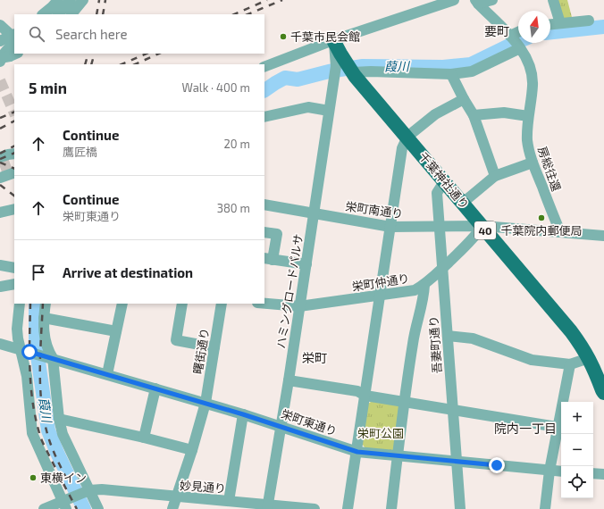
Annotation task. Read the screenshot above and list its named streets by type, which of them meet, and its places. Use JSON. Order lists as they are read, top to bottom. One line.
{"streets":{"main road":["千葉神社通り","40"],"street":["房総往還","栄町南通り","栄町仲通り","ハミングロードパルサ","吾妻町通り","曙街通り","栄町東通り","妙見通り"]},"crossings":[["房総往還","栄町南通り"],["千葉神社通り","栄町南通り"],["千葉神社通り","40"],["千葉神社通り","栄町仲通り"],["千葉神社通り","ハミングロードパルサ"],["千葉神社通り","吾妻町通り"],["栄町南通り","栄町仲通り"],["栄町南通り","ハミングロードパルサ"],["栄町南通り","吾妻町通り"],["40","ハミングロードパルサ"],["栄町仲通り","ハミングロードパルサ"],["栄町仲通り","吾妻町通り"],["ハミングロードパルサ","栄町東通り"],["ハミングロードパルサ","妙見通り"],["吾妻町通り","栄町東通り"],["曙街通り","栄町東通り"],["曙街通り","妙見通り"]],"districts":["要町","栄町","院内一丁目"],"water":["葭川"],"parks":["栄町公園"],"places":["千葉市民会館","千葉院内郵便局","東横イン"],"north":"top","page":{"search":"Search here","heading":["5 min","Walk · 400 m"],"list":[["Continue","鷹匠橋","20 m"],["Continue","栄町東通り","380 m"],"Arrive at destination"],"map_buttons":["+","−"]}}
